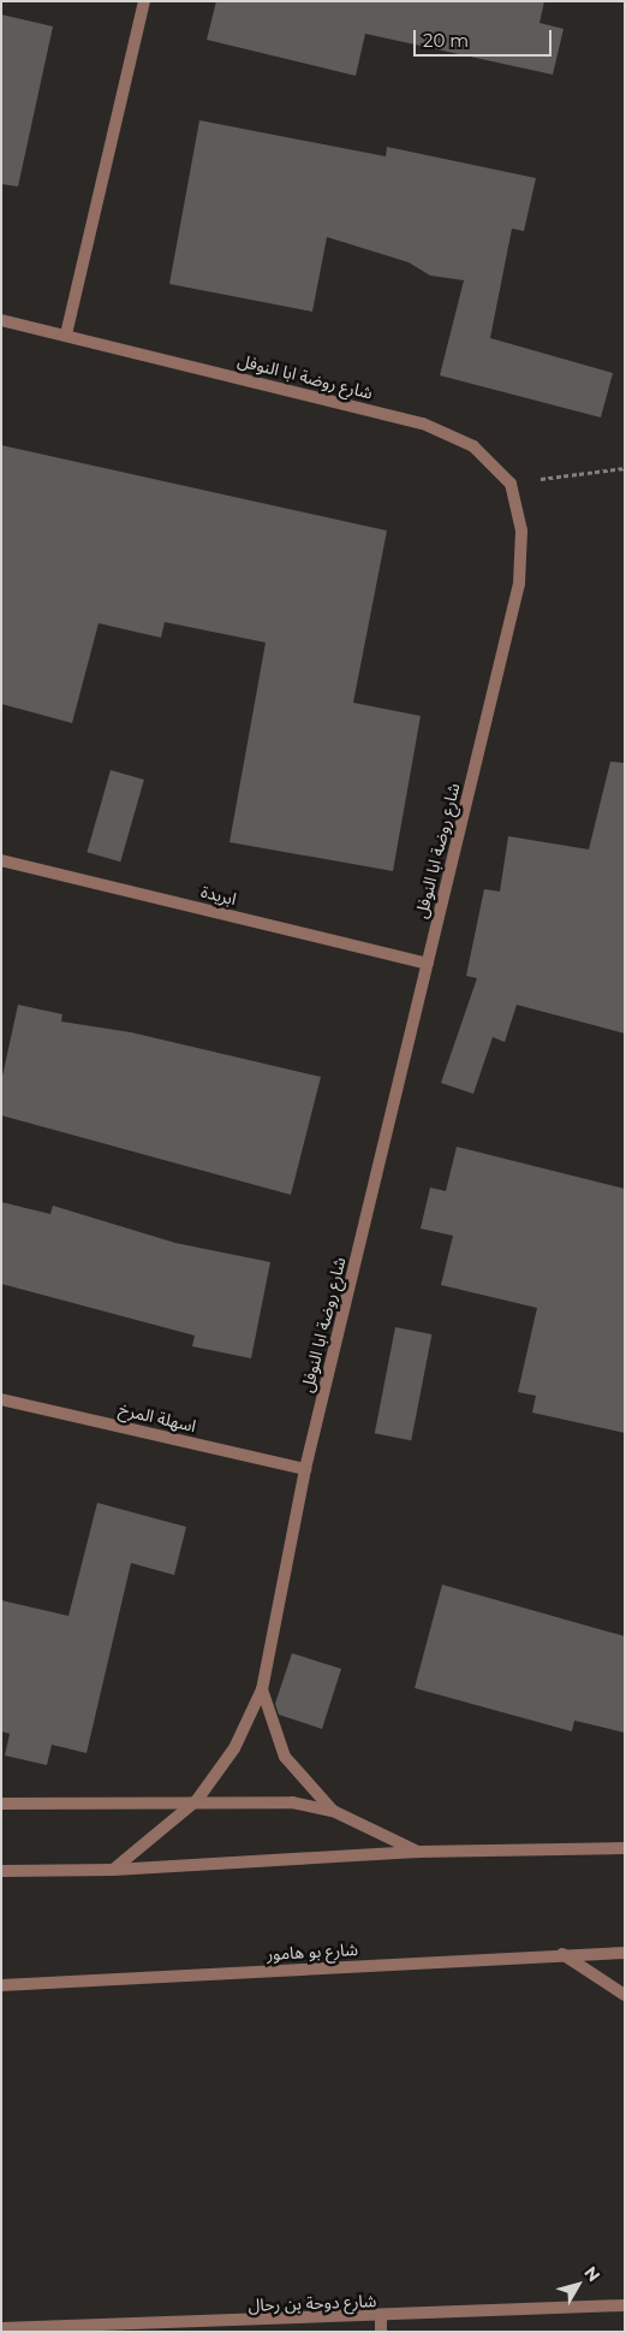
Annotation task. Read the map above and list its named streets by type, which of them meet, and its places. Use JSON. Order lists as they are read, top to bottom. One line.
{"streets":{"street":["شارع روضة ابا النوفل","ابريدة","اسهلة المرخ","شارع بو هامور","شارع دوحة بن رحال"]},"crossings":[["شارع روضة ابا النوفل","ابريدة"],["شارع روضة ابا النوفل","اسهلة المرخ"]],"scale_bar":"20 m","north":"top right"}
